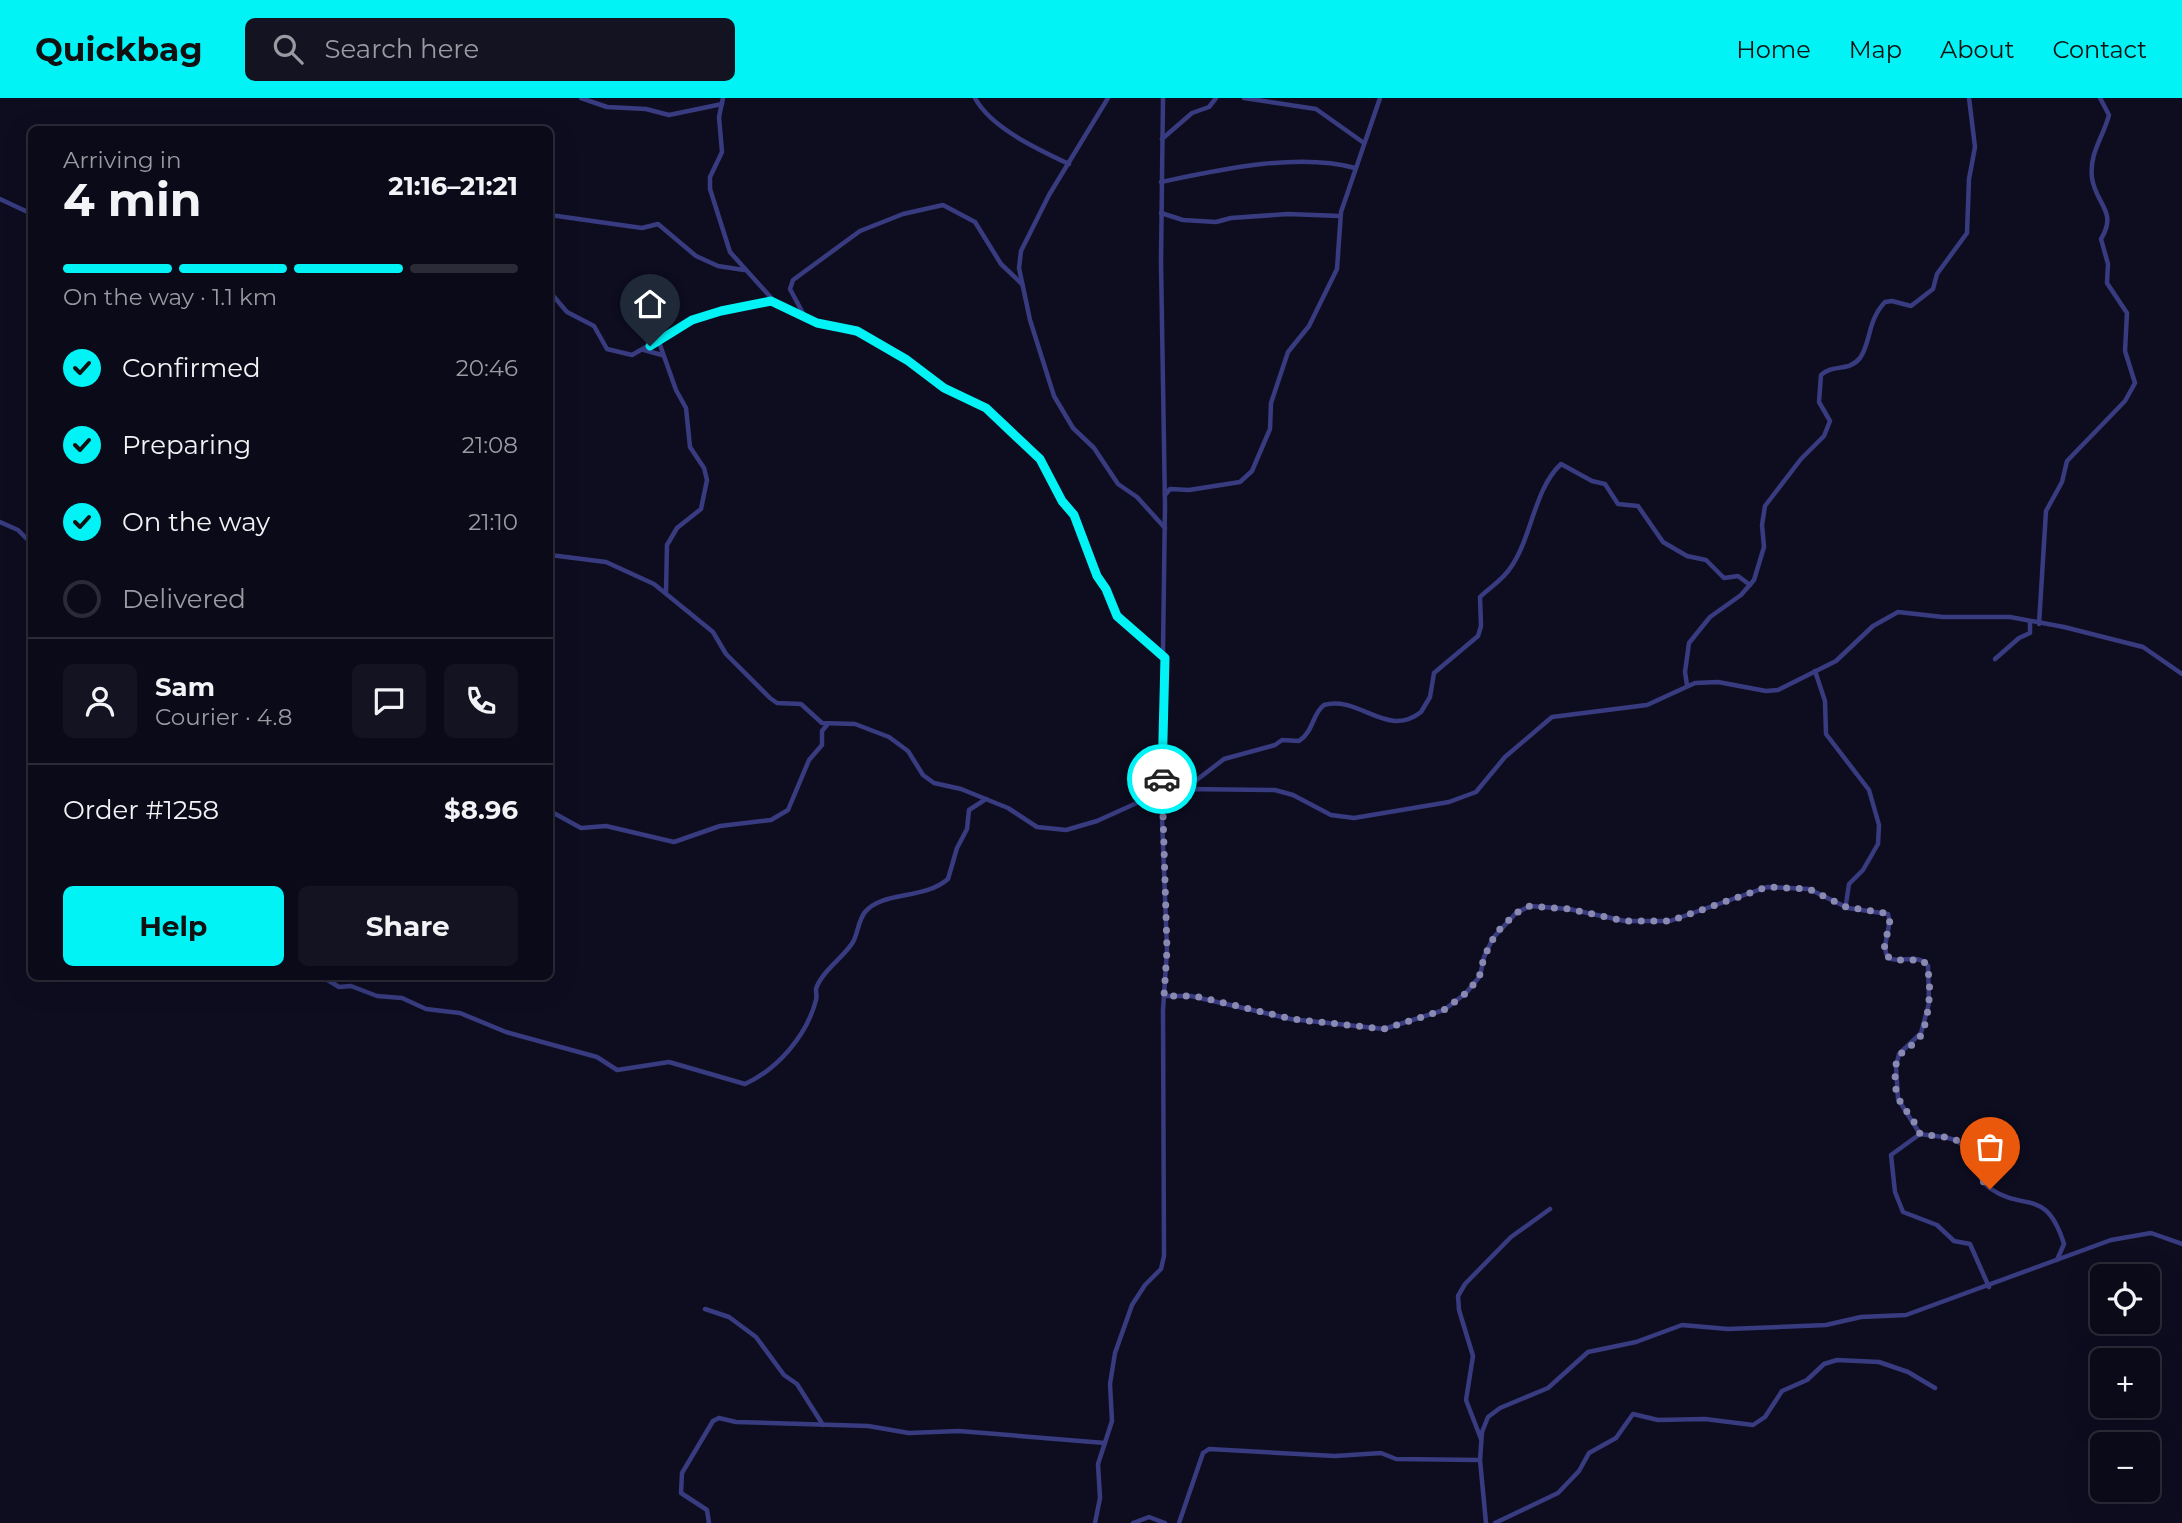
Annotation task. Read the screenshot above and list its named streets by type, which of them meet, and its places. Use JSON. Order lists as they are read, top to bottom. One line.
{"page":{"header":"Quickbag","search":"Search here","nav":["Home","Map","About","Contact"],"heading":["4 min","Arriving in","21:16–21:21"],"panel":["Sam","Courier · 4.8","Order #1258","$8.96"],"bar":"On the way · 1.1 km","list":[["Confirmed","20:46"],["Preparing","21:08"],["On the way","21:10"],"Delivered"],"buttons":["Help","Share"],"map_buttons":["+","−"]}}
